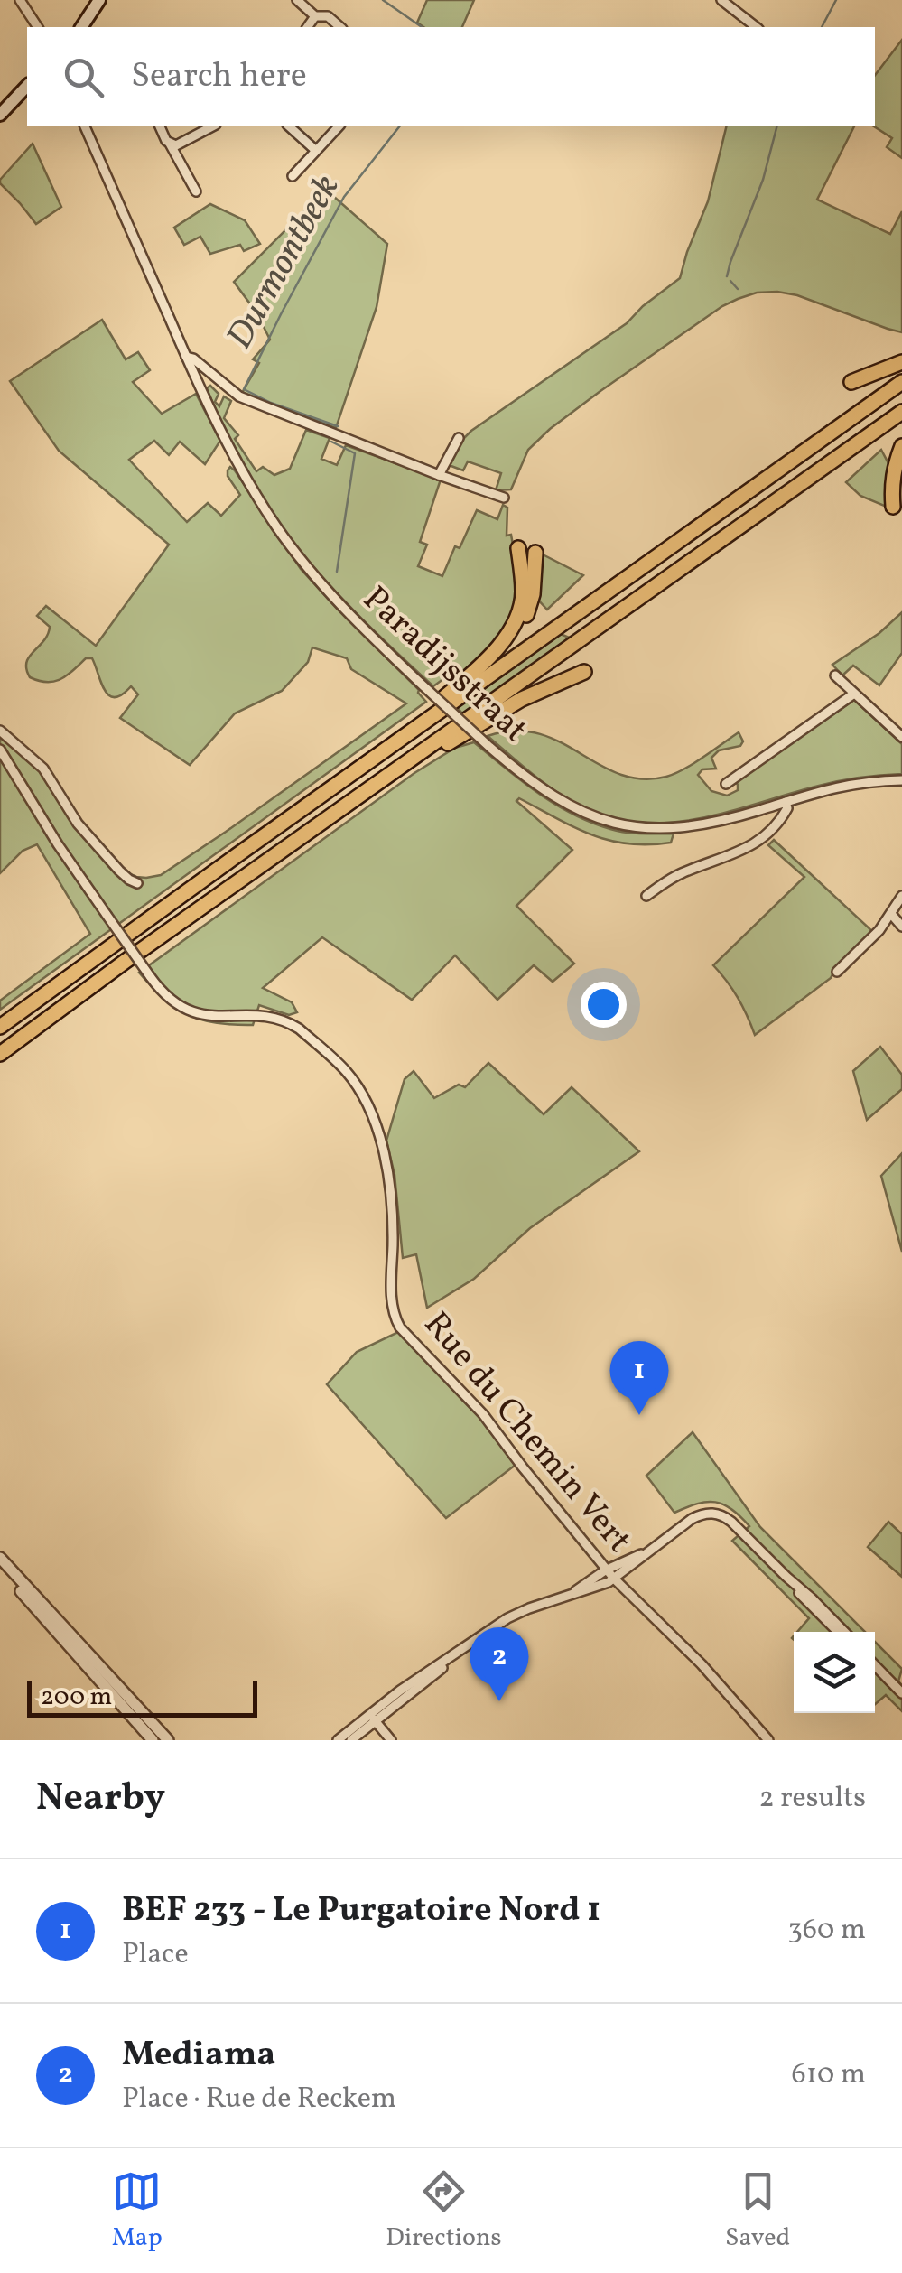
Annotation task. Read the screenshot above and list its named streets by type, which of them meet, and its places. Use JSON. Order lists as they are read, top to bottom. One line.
{"streets":{"street":["Paradijsstraat","Rue du Chemin Vert"]},"water":["Durmontbeek"],"scale_bar":"200 m","page":{"search":"Search here","pins":["1","2"],"scale":"200 m","heading":["Nearby","2 results"],"list":[{"mark":"1","name":"BEF 233 - Le Purgatoire Nord 1","note":"Place","value":"360 m"},{"mark":"2","name":"Mediama","note":"Place · Rue de Reckem","value":"610 m"}],"nav":["Map","Directions","Saved"]}}
